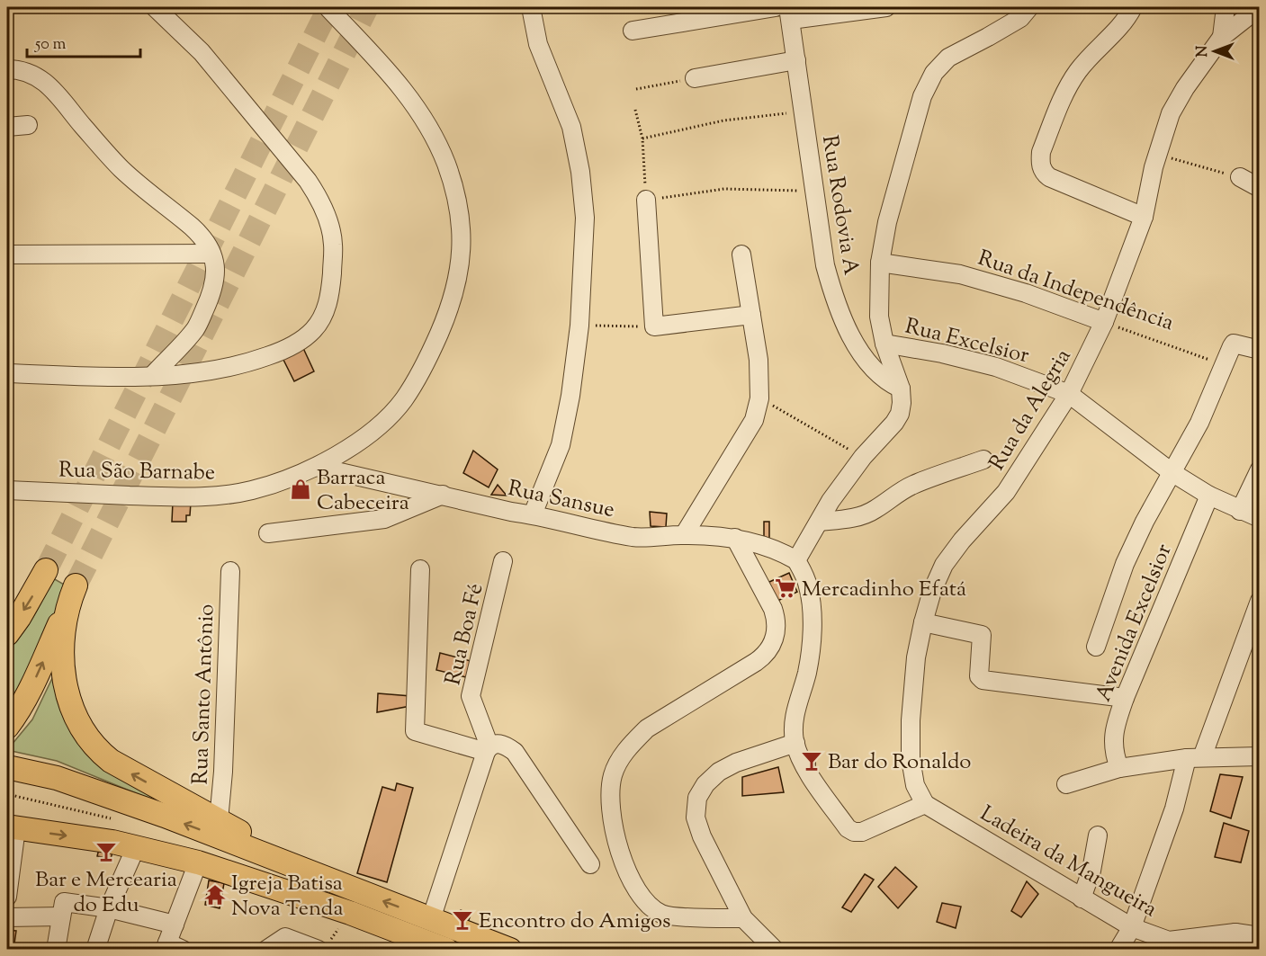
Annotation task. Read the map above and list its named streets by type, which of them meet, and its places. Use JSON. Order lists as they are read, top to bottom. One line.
{"streets":{"street":["Rua Rodovia A","Rua da Independência","Rua Excelsior","Rua da Alegria","Rua São Barnabe","Rua Sansue","Avenida Excelsior","Rua Boa Fé","Rua Santo Antônio","Ladeira da Mangueira"]},"crossings":[["Rua da Independência","Rua da Alegria"],["Rua Excelsior","Rua da Alegria"],["Rua Excelsior","Avenida Excelsior"],["Rua da Alegria","Ladeira da Mangueira"],["Rua São Barnabe","Rua Sansue"]],"places":{"shop":["Barraca Cabeceira"],"supermarket":["Mercadinho Efatá"],"bar":["Bar do Ronaldo","Bar e Mercearia do Edu","Encontro do Amigos"],"temple":["Igreja Batisa Nova Tenda"]},"scale_bar":"50 m","north":"left"}
